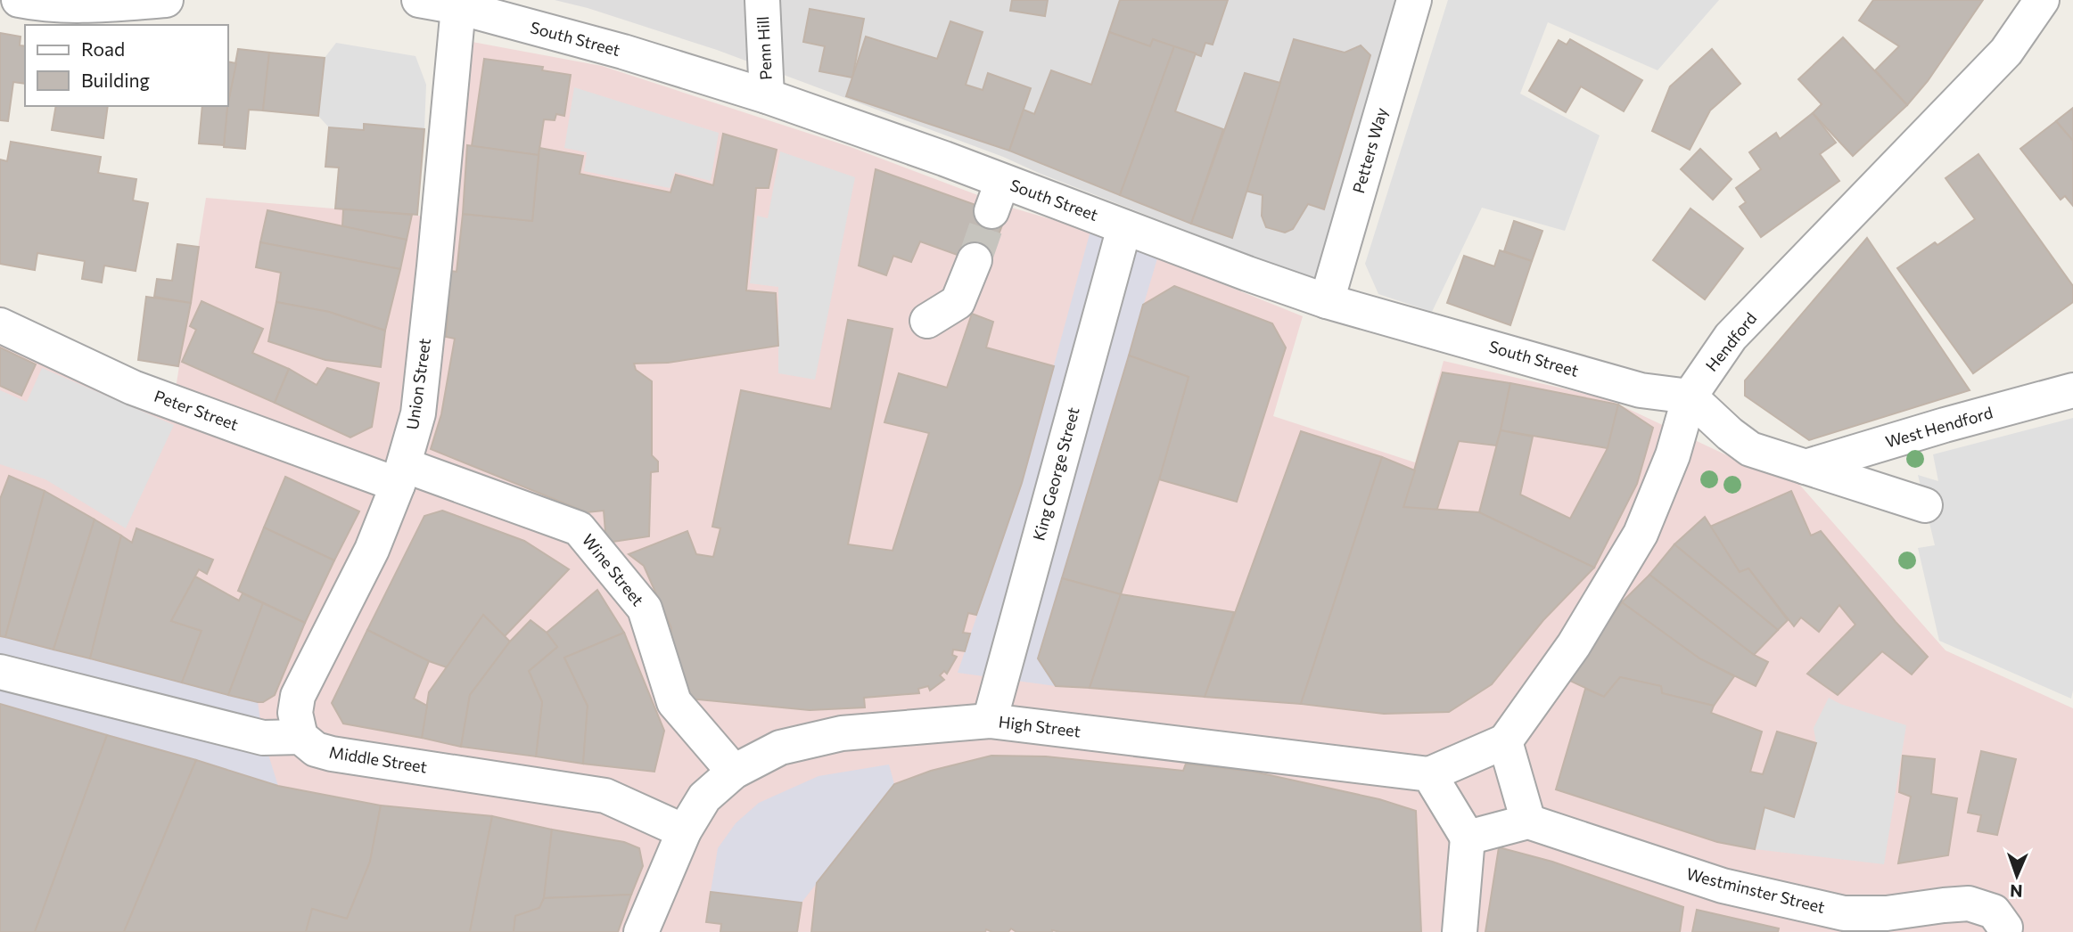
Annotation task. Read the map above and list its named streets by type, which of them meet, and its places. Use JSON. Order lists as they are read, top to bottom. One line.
{"streets":{"street":["South Street","Penn Hill","Petters Way","Hendford","Union Street","Peter Street","West Hendford","King George Street","Wine Street","High Street","Middle Street","Westminster Street"]},"crossings":[["South Street","Penn Hill"],["South Street","Petters Way"],["South Street","Hendford"],["South Street","Union Street"],["South Street","King George Street"],["Union Street","Peter Street"],["Union Street","Wine Street"],["Union Street","Middle Street"],["Peter Street","Wine Street"],["King George Street","High Street"],["Wine Street","High Street"],["High Street","Middle Street"]],"legend":["Road","Building"],"north":"bottom"}
